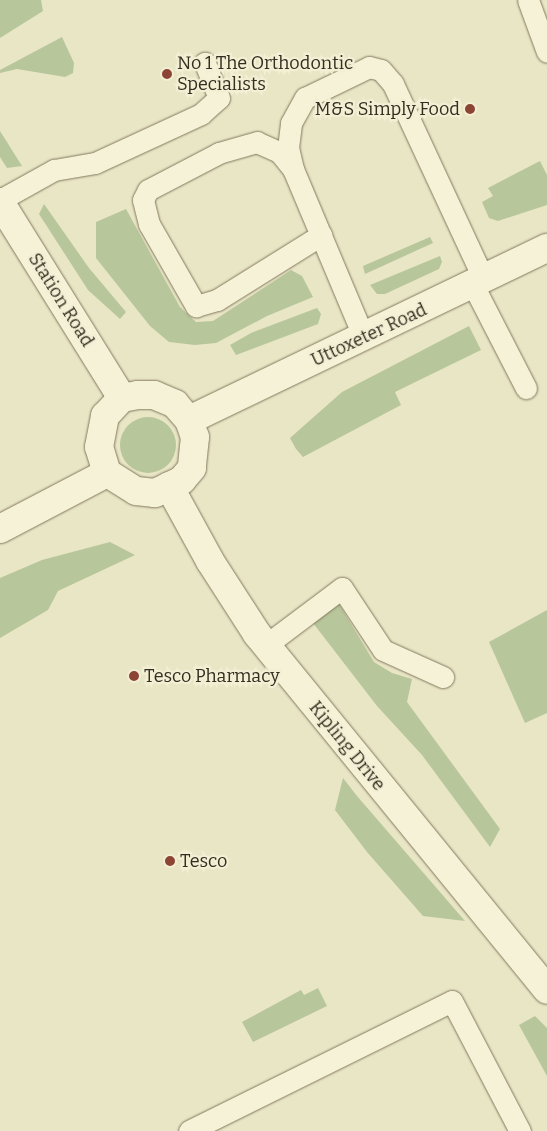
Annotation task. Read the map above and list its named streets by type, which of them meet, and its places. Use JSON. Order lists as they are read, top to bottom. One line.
{"streets":{"main road":["Station Road","Uttoxeter Road","Kipling Drive"]},"crossings":[["Station Road","Uttoxeter Road"],["Station Road","Kipling Drive"],["Uttoxeter Road","Kipling Drive"]],"places":["No 1 The Orthodontic Specialists","M&S Simply Food","Tesco Pharmacy","Tesco"]}
